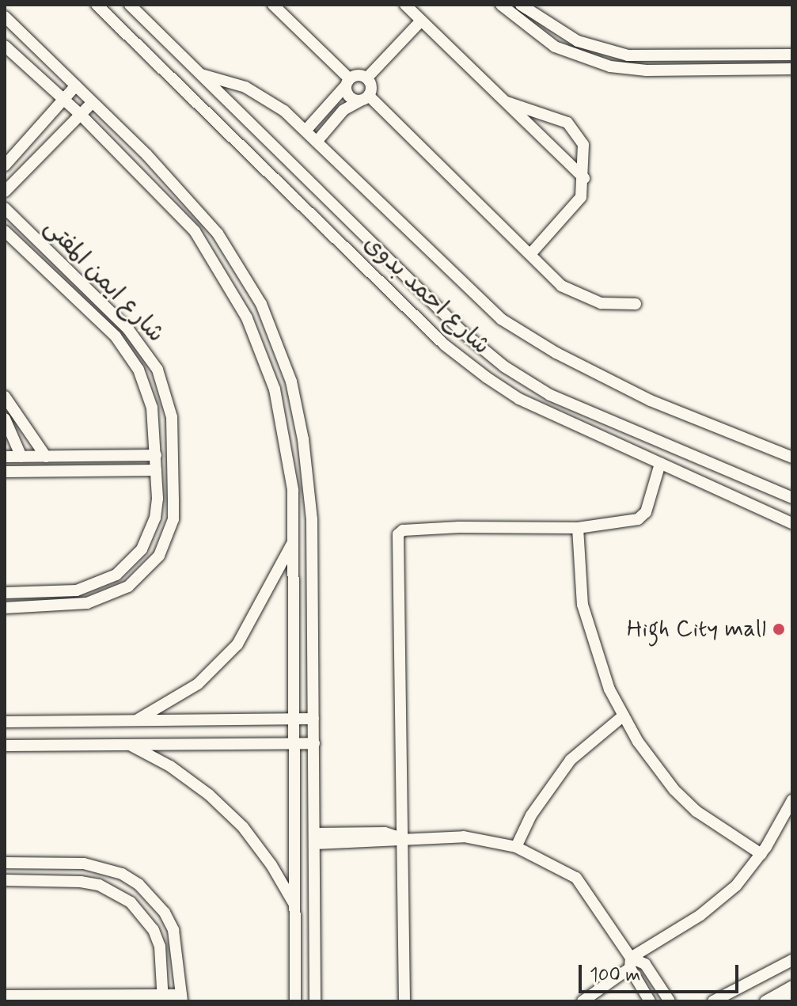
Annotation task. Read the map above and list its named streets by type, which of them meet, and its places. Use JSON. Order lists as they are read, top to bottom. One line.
{"streets":{"street":["شارع ايمن المفتى","شارع احمد بدوى"]},"places":["High City mall"],"scale_bar":"100 m"}
